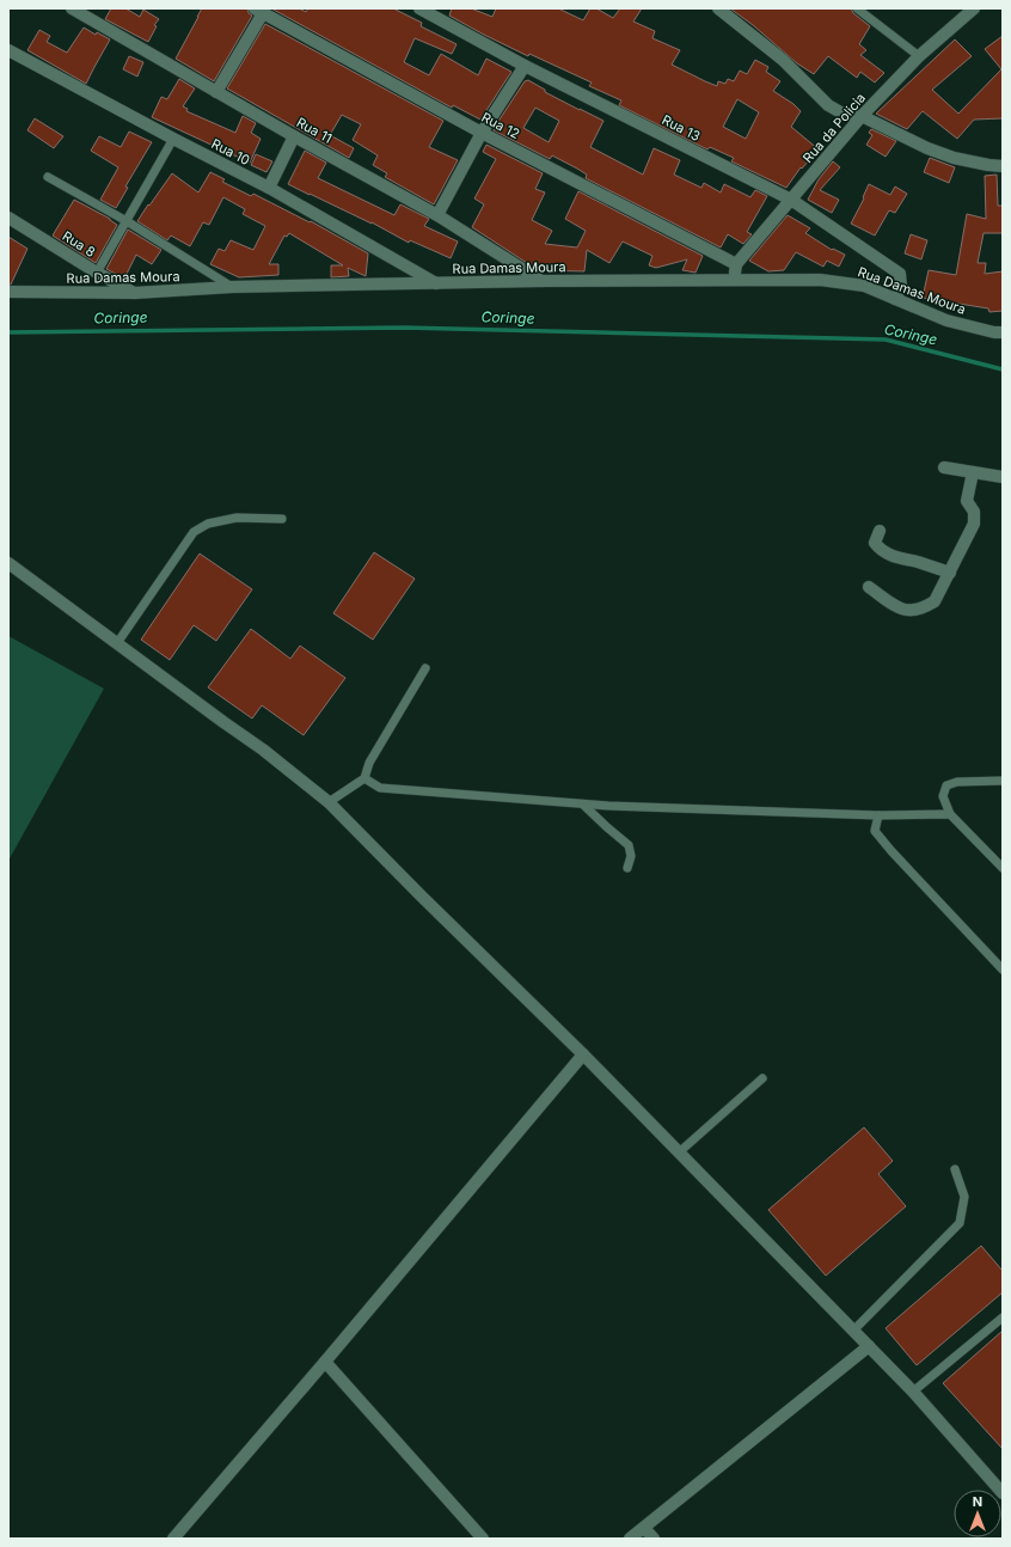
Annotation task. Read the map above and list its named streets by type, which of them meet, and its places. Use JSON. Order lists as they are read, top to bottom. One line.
{"streets":{"street":["Rua 12","Rua 13","Rua da Policia","Rua 11","Rua 10","Rua 8","Rua Damas Moura"]},"crossings":[["Rua 12","Rua da Policia"],["Rua 13","Rua da Policia"],["Rua 13","Rua Damas Moura"],["Rua 11","Rua Damas Moura"],["Rua 10","Rua Damas Moura"],["Rua 8","Rua Damas Moura"]],"water":["Coringe"],"north":"top"}
